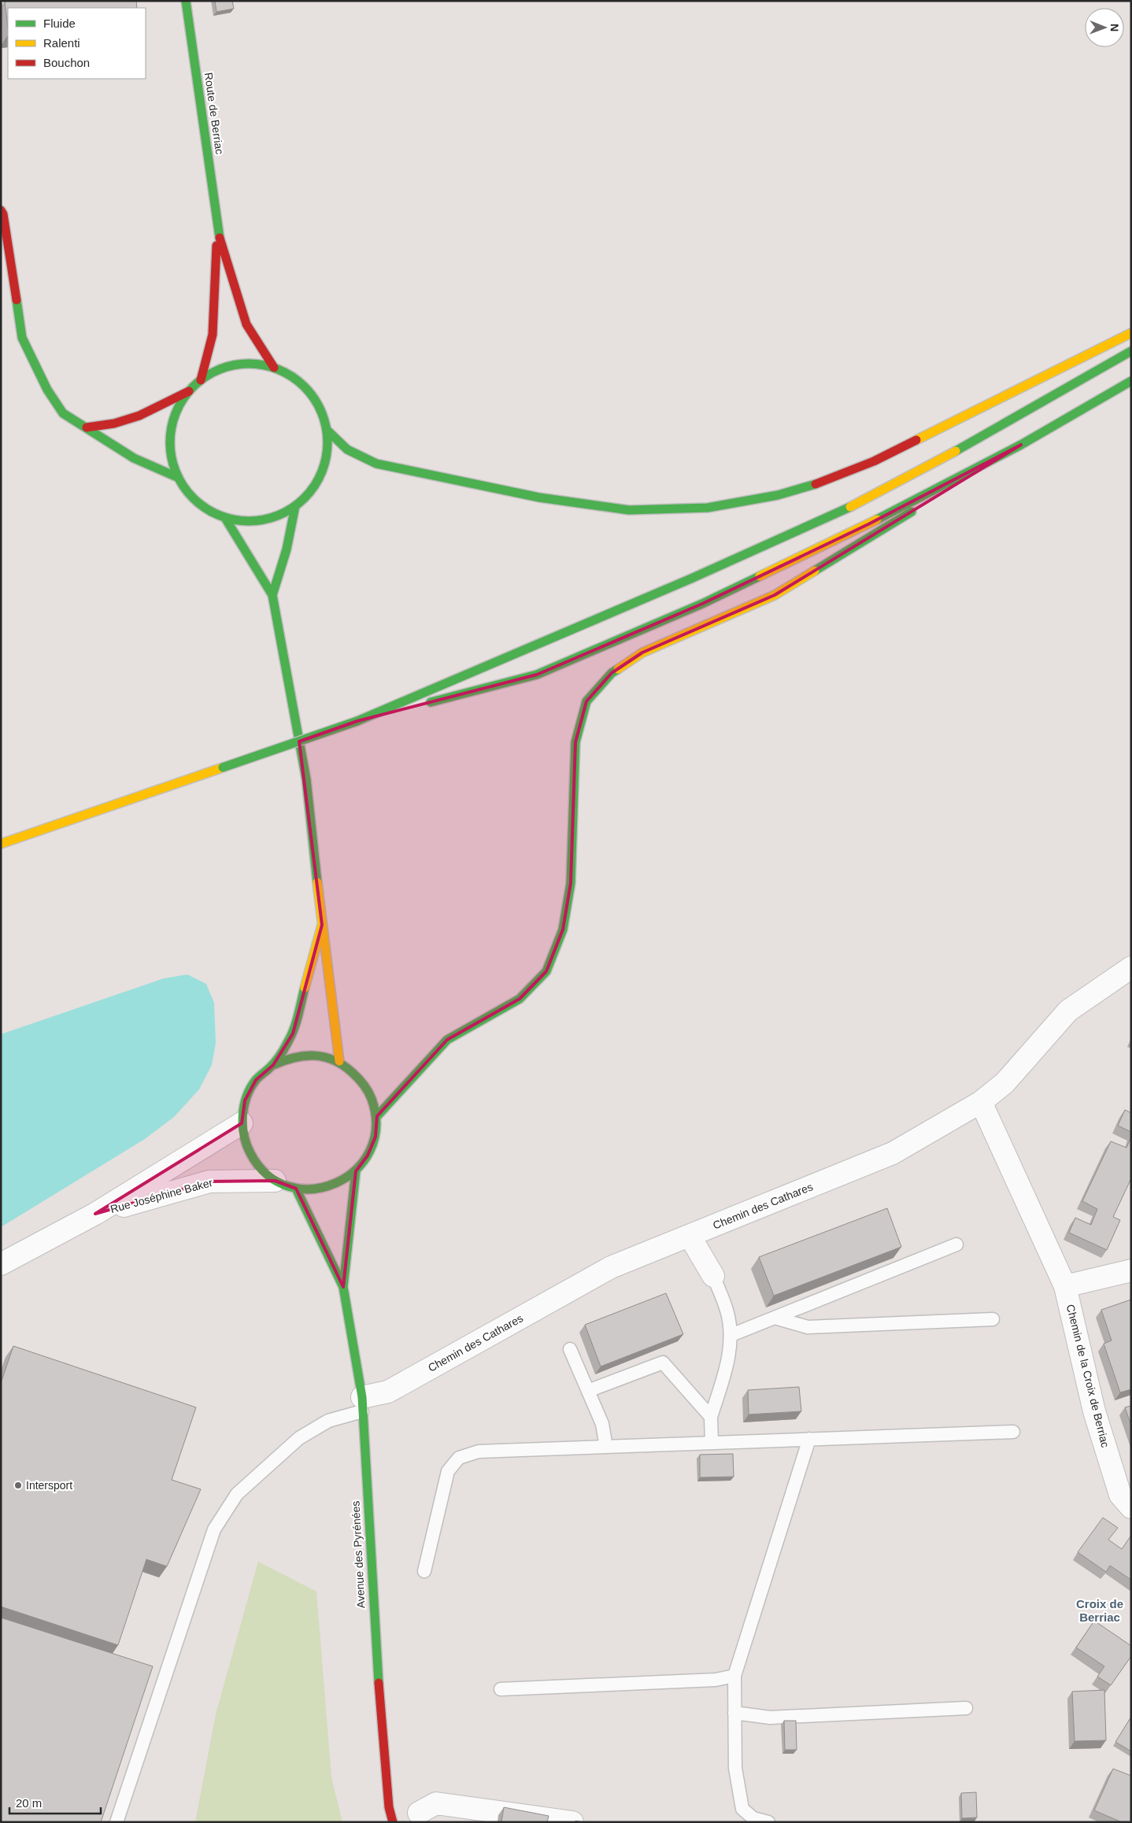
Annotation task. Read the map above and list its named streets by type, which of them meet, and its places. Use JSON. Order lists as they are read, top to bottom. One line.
{"streets":{"main road":["Route de Berriac","Avenue des Pyrénées"],"street":["Rue Joséphine Baker","Chemin des Cathares","Chemin de la Croix de Berriac"]},"crossings":[["Rue Joséphine Baker","Avenue des Pyrénées"],["Chemin des Cathares","Chemin de la Croix de Berriac"],["Chemin des Cathares","Avenue des Pyrénées"]],"districts":["Croix de Berriac"],"places":["Intersport"],"legend":["Fluide","Ralenti","Bouchon"],"scale_bar":"20 m","north":"right"}
